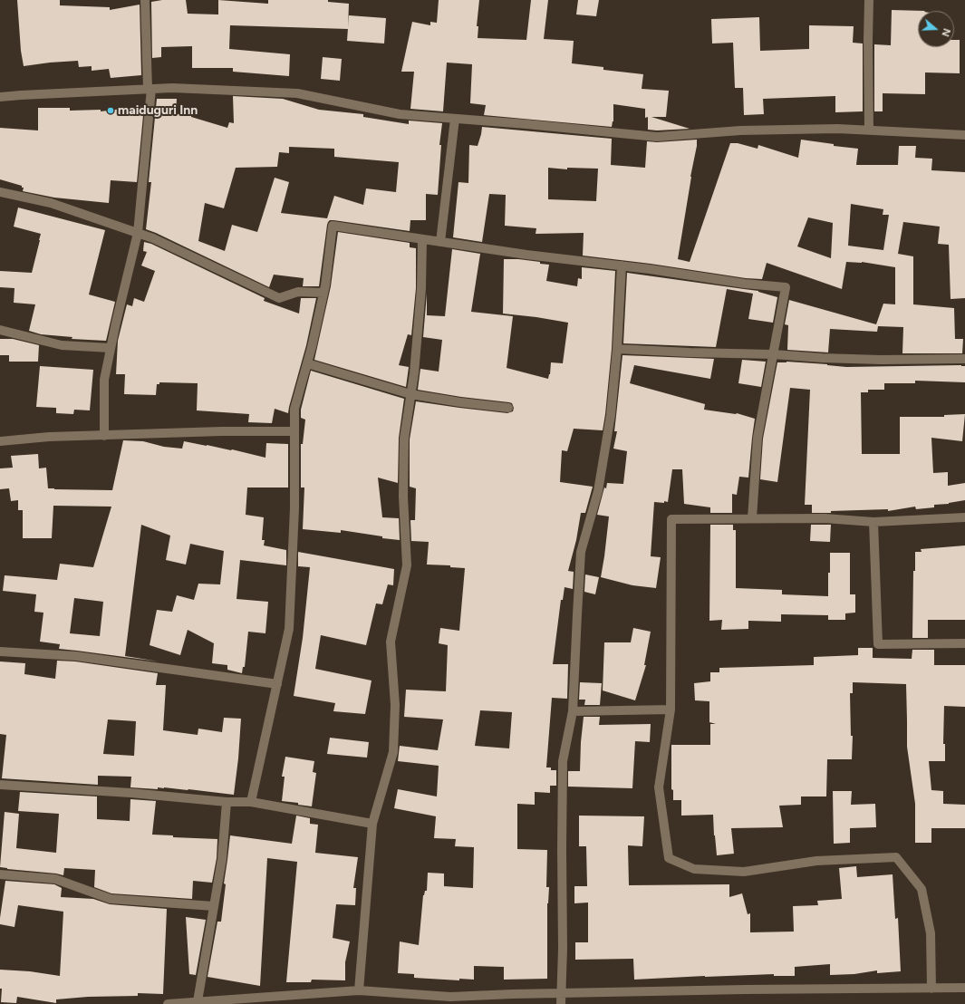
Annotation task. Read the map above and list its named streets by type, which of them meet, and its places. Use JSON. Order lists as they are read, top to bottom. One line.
{"places":["maiduguri Inn"],"north":"right"}
